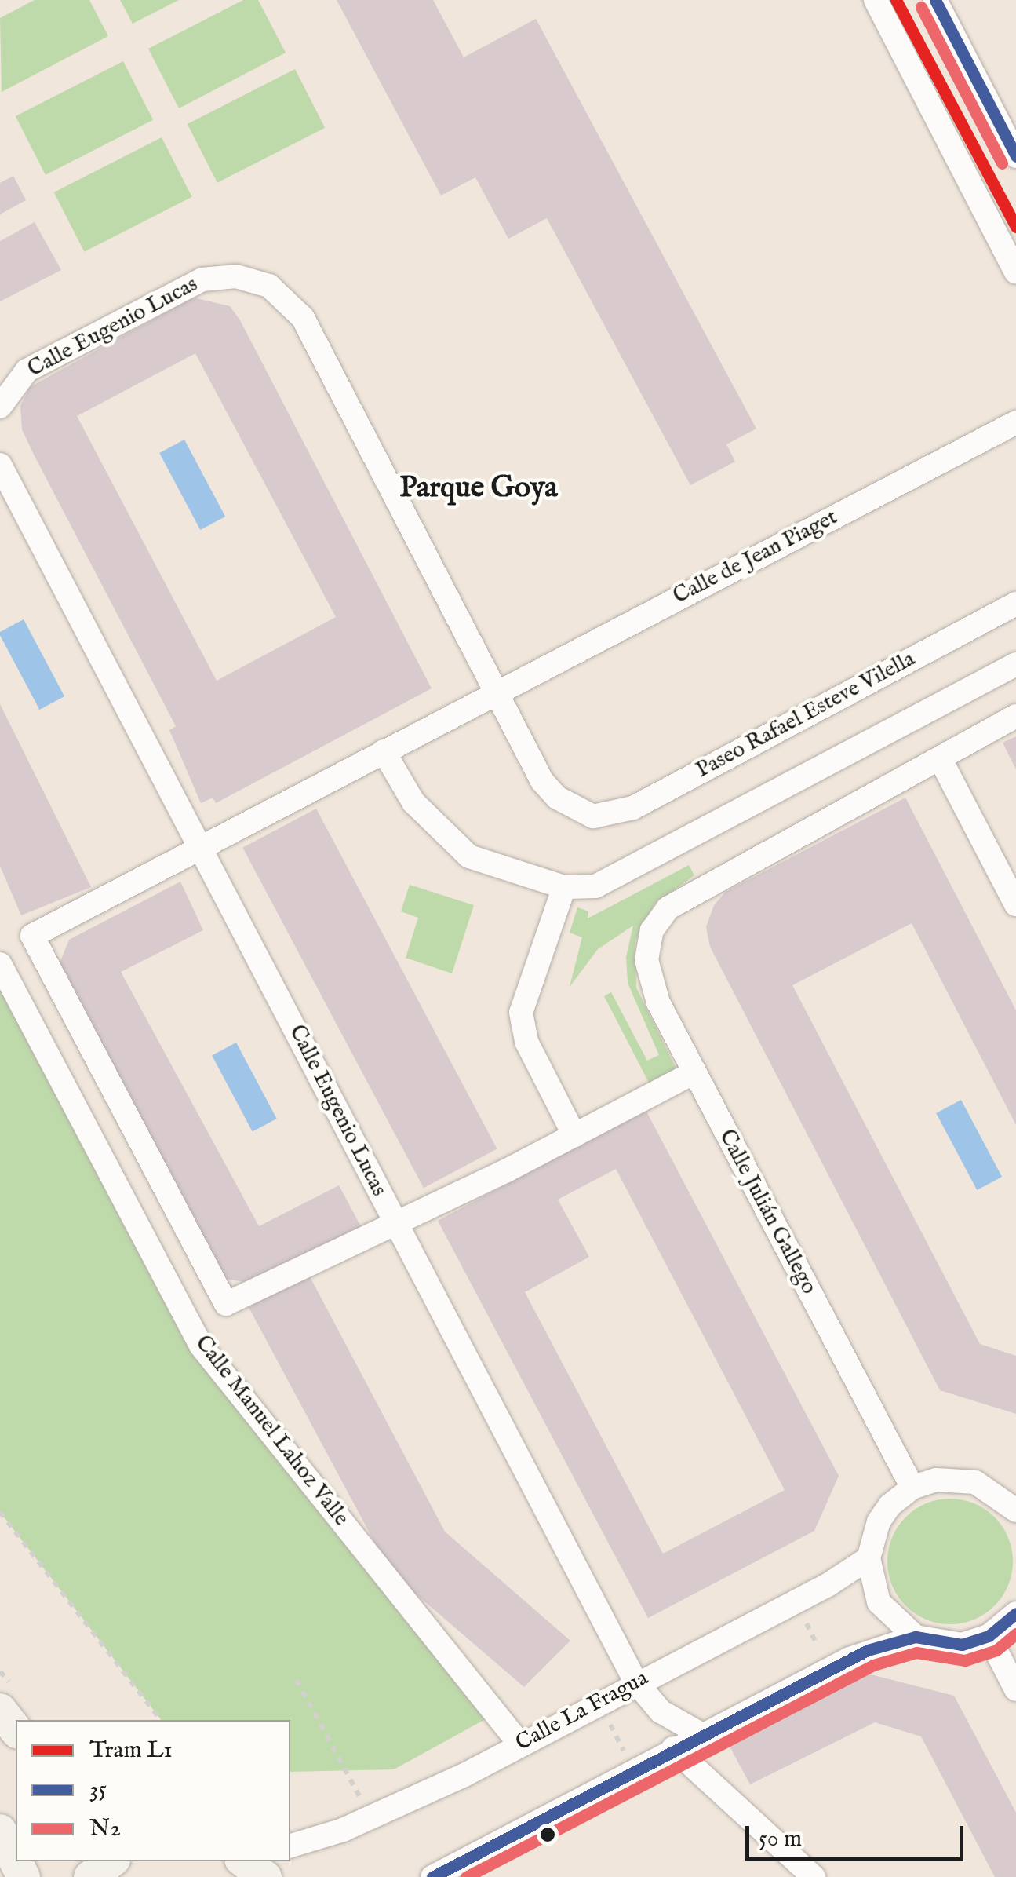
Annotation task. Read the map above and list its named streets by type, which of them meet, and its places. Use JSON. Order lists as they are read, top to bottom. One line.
{"streets":{"street":["Calle Eugenio Lucas","Calle de Jean Piaget","Paseo Rafael Esteve Vilella","Calle Julián Gallego","Calle Manuel Lahoz Valle","Calle La Fragua"]},"crossings":[["Calle Eugenio Lucas","Calle de Jean Piaget"],["Calle Eugenio Lucas","Paseo Rafael Esteve Vilella"],["Calle Eugenio Lucas","Calle La Fragua"],["Calle Manuel Lahoz Valle","Calle La Fragua"]],"districts":["Parque Goya"],"lines":["tram line L1","transit line 35","transit line N2"],"legend":["Tram L1","35","N2"],"scale_bar":"50 m"}
